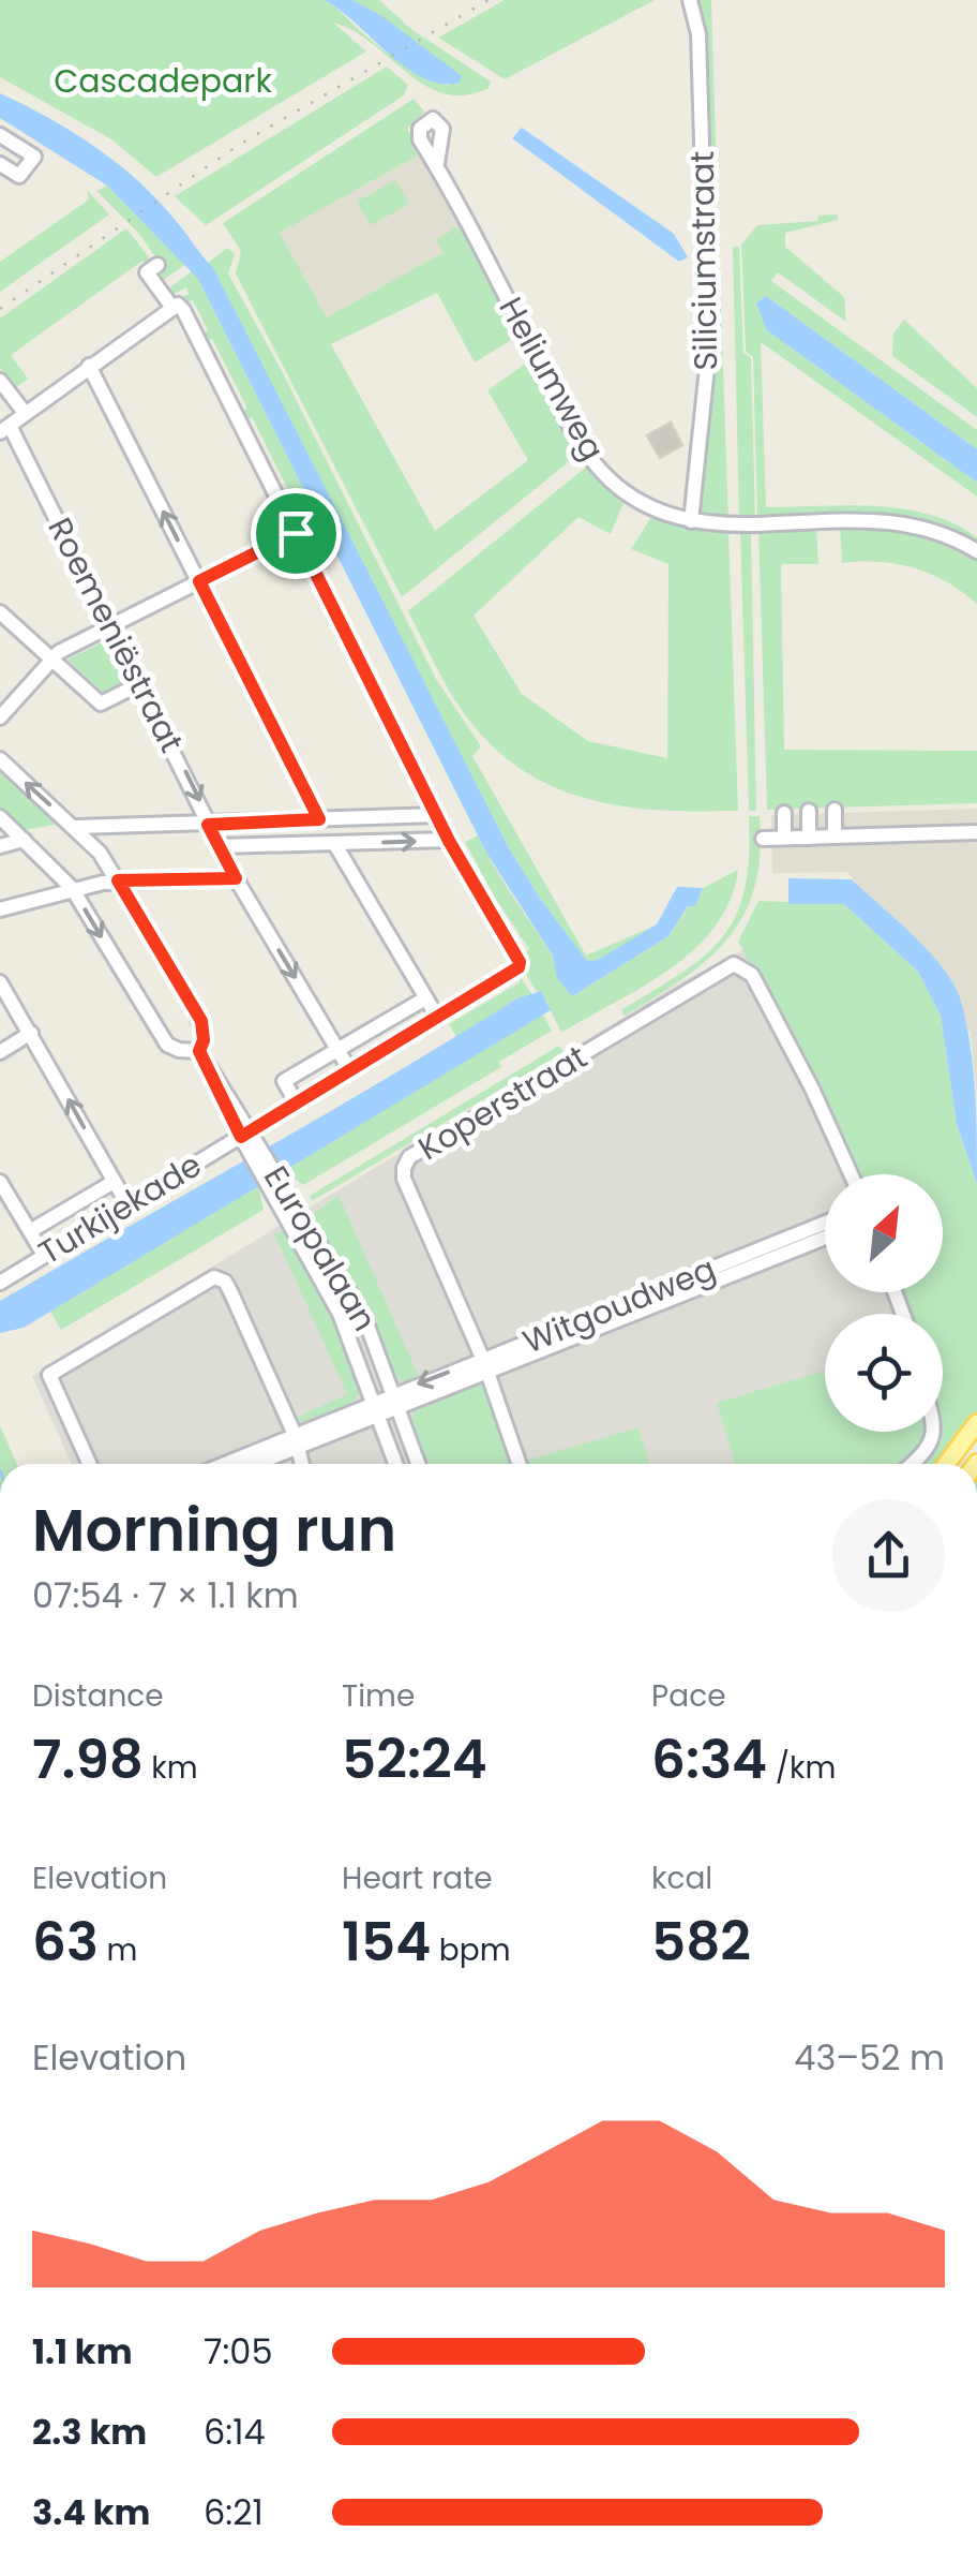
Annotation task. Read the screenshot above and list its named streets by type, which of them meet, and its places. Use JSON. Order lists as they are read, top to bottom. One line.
{"streets":{"street":["Siliciumstraat","Heliumweg","Roemeniëstraat","Koperstraat","Turkijekade","Europalaan","Witgoudweg"]},"crossings":[["Siliciumstraat","Heliumweg"],["Roemeniëstraat","Turkijekade"],["Koperstraat","Witgoudweg"],["Turkijekade","Europalaan"],["Europalaan","Witgoudweg"]],"parks":["Cascadepark"],"north":"top right","page":{"heading":["Morning run","07:54 · 7 × 1.1 km"],"stats":[["Distance","7.98 km"],["Time","52:24"],["Pace","6:34 /km"],["Elevation","63 m"],["Heart rate","154 bpm"],["kcal","582"]],"chart":["Elevation","43–52 m"],"list":[{"name":"1.1 km","note":"7:05"},{"name":"2.3 km","note":"6:14"},{"name":"3.4 km","note":"6:21"}]}}
